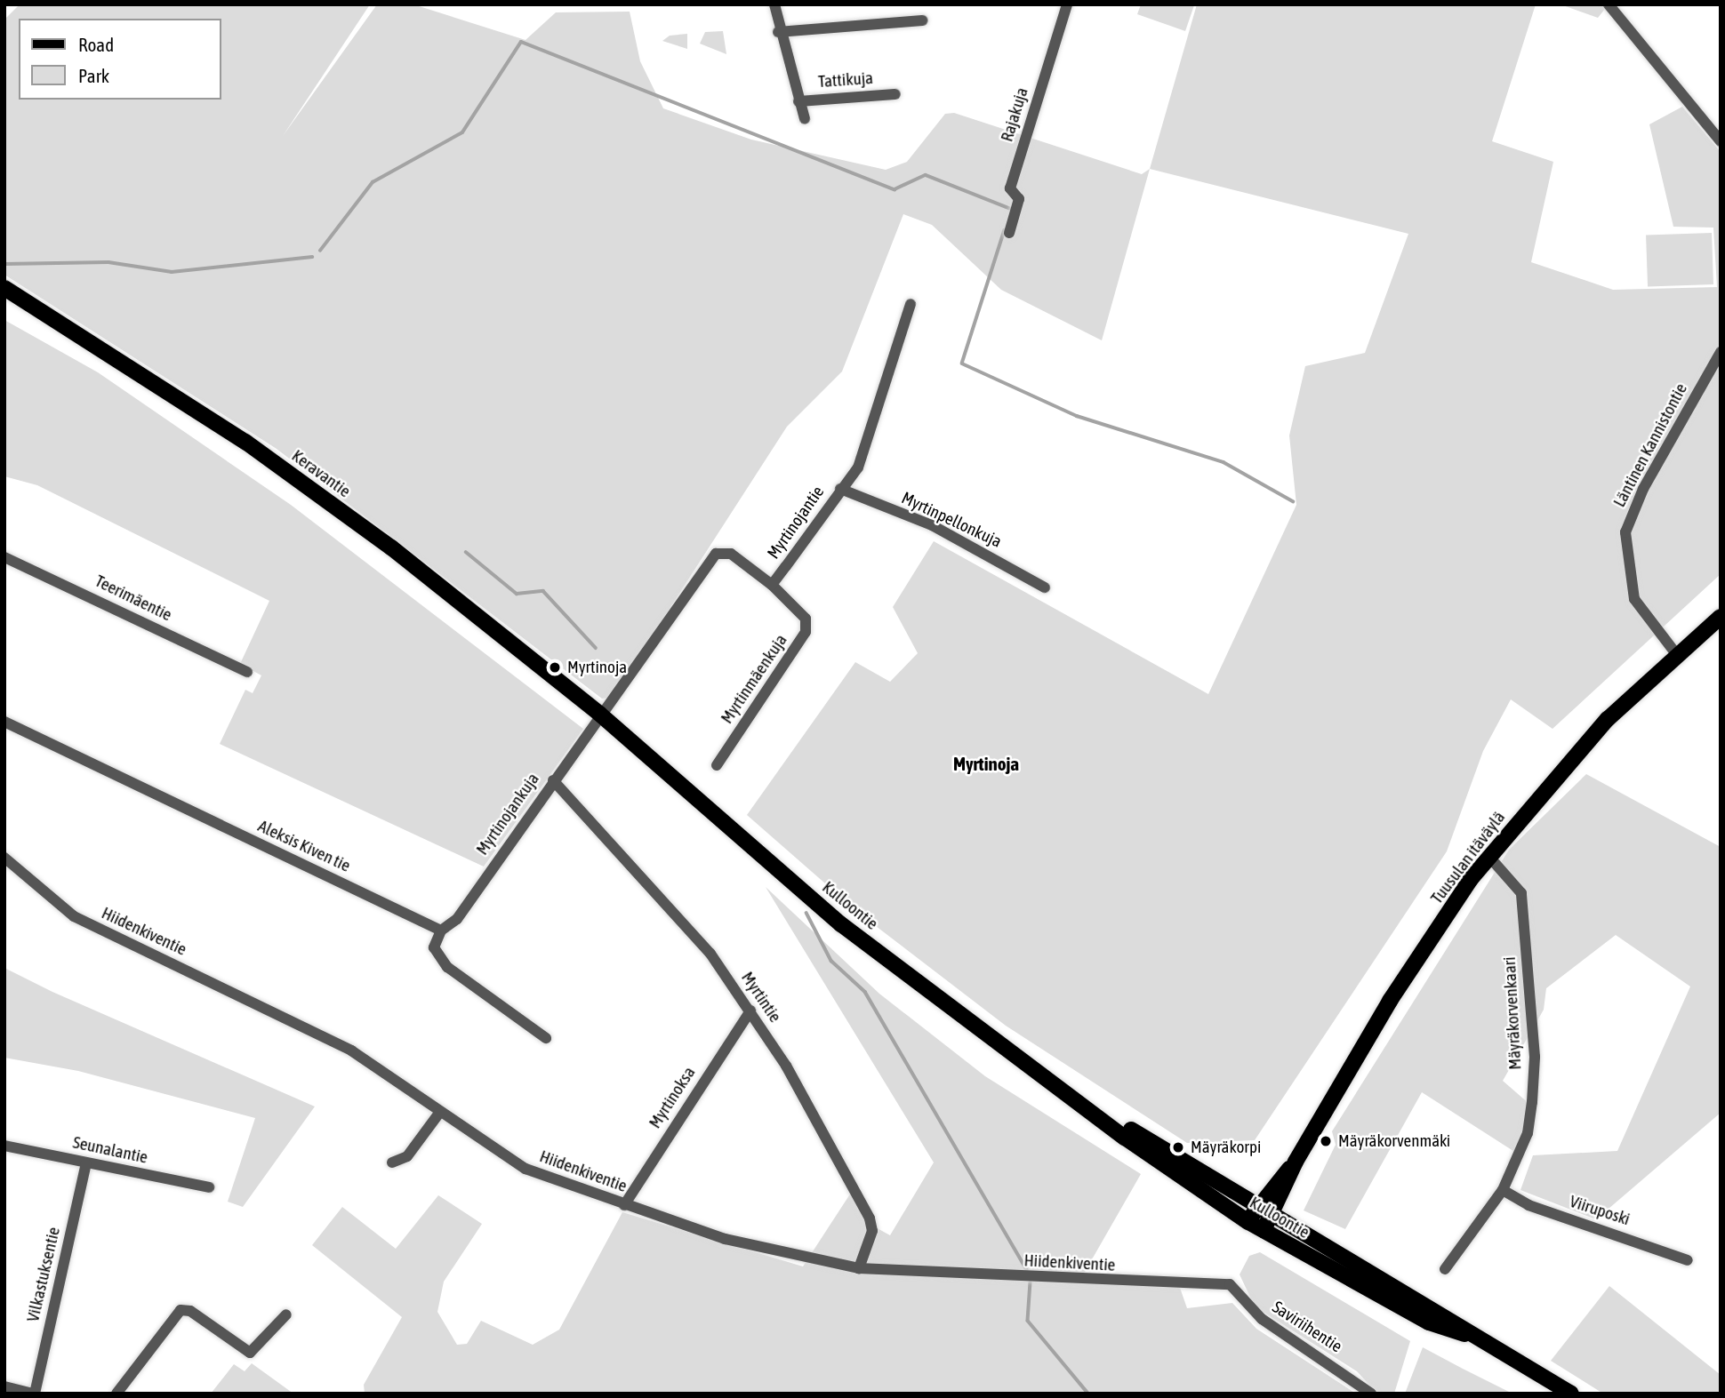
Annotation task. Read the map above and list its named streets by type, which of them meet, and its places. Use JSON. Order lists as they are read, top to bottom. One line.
{"streets":{"main road":["Keravantie","Tuusulan itäväylä","Kulloontie"],"street":["Tattikuja","Rajakuja","Läntinen Kannistontie","Myrtinpellonkuja","Myrtinojantie","Teerimäentie","Myrtinmäenkuja","Myrtinojankuja","Aleksis Kiven tie","Hiidenkiventie","Myrtintie","Mäyräkorvenkaari","Myrtinoksa","Seunalantie","Viiruposki","Vilkastuksentie","Saviriihentie"]},"crossings":[["Läntinen Kannistontie","Tuusulan itäväylä"],["Keravantie","Myrtinojantie"],["Keravantie","Myrtinojankuja"],["Keravantie","Kulloontie"],["Myrtinpellonkuja","Myrtinojantie"],["Myrtinojantie","Myrtinmäenkuja"],["Myrtinojantie","Myrtinojankuja"],["Myrtinojantie","Kulloontie"],["Myrtinojankuja","Aleksis Kiven tie"],["Myrtinojankuja","Kulloontie"],["Myrtinojankuja","Myrtintie"],["Tuusulan itäväylä","Kulloontie"],["Tuusulan itäväylä","Mäyräkorvenkaari"],["Hiidenkiventie","Myrtintie"],["Hiidenkiventie","Myrtinoksa"],["Hiidenkiventie","Saviriihentie"],["Myrtintie","Myrtinoksa"],["Mäyräkorvenkaari","Viiruposki"],["Seunalantie","Vilkastuksentie"]],"districts":["Myrtinoja"],"places":["Myrtinoja","Mäyräkorvenmäki","Mäyräkorpi"],"legend":["Road","Park"]}
